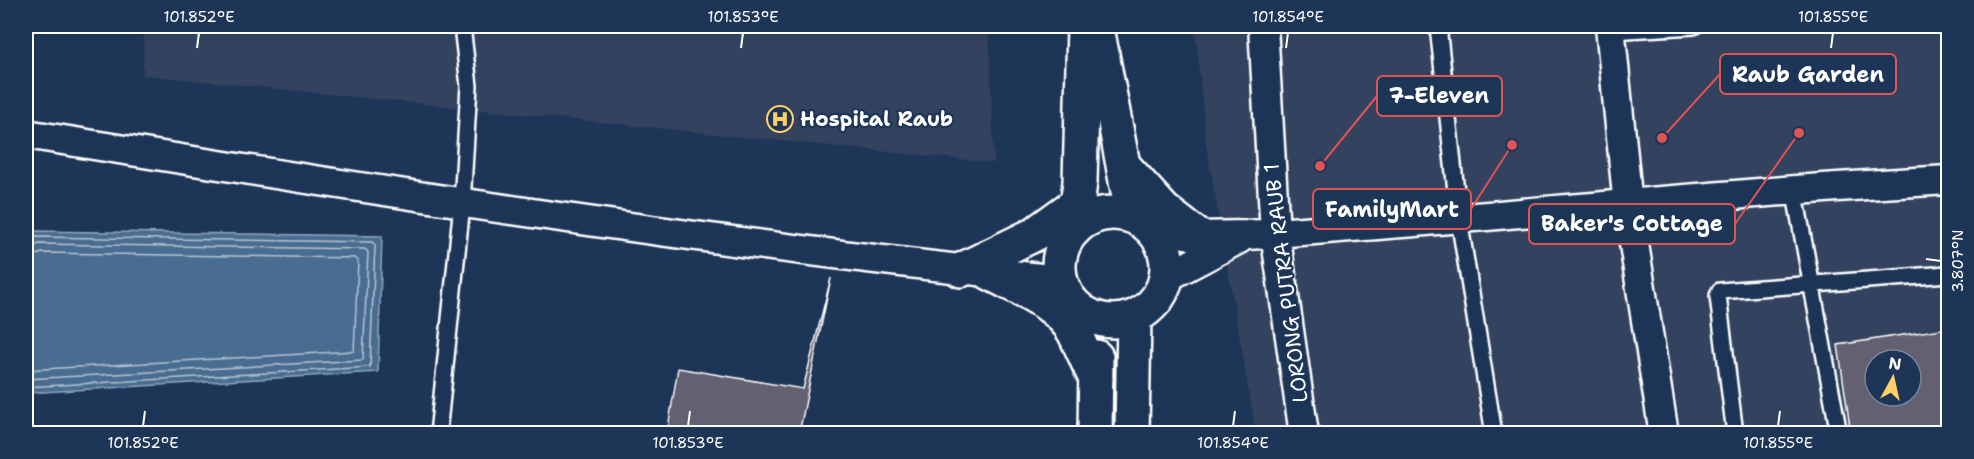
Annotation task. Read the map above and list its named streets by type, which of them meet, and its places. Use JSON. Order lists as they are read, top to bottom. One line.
{"streets":{"street":["LORONG PUTRA RAUB 1"]},"places":{"hospital":["Hospital Raub"],"other":["Baker's Cottage","Raub Garden","FamilyMart","7-Eleven"]},"north":"top","coordinates":["101.852°E","101.853°E","101.854°E","101.855°E","3.807°N"]}
